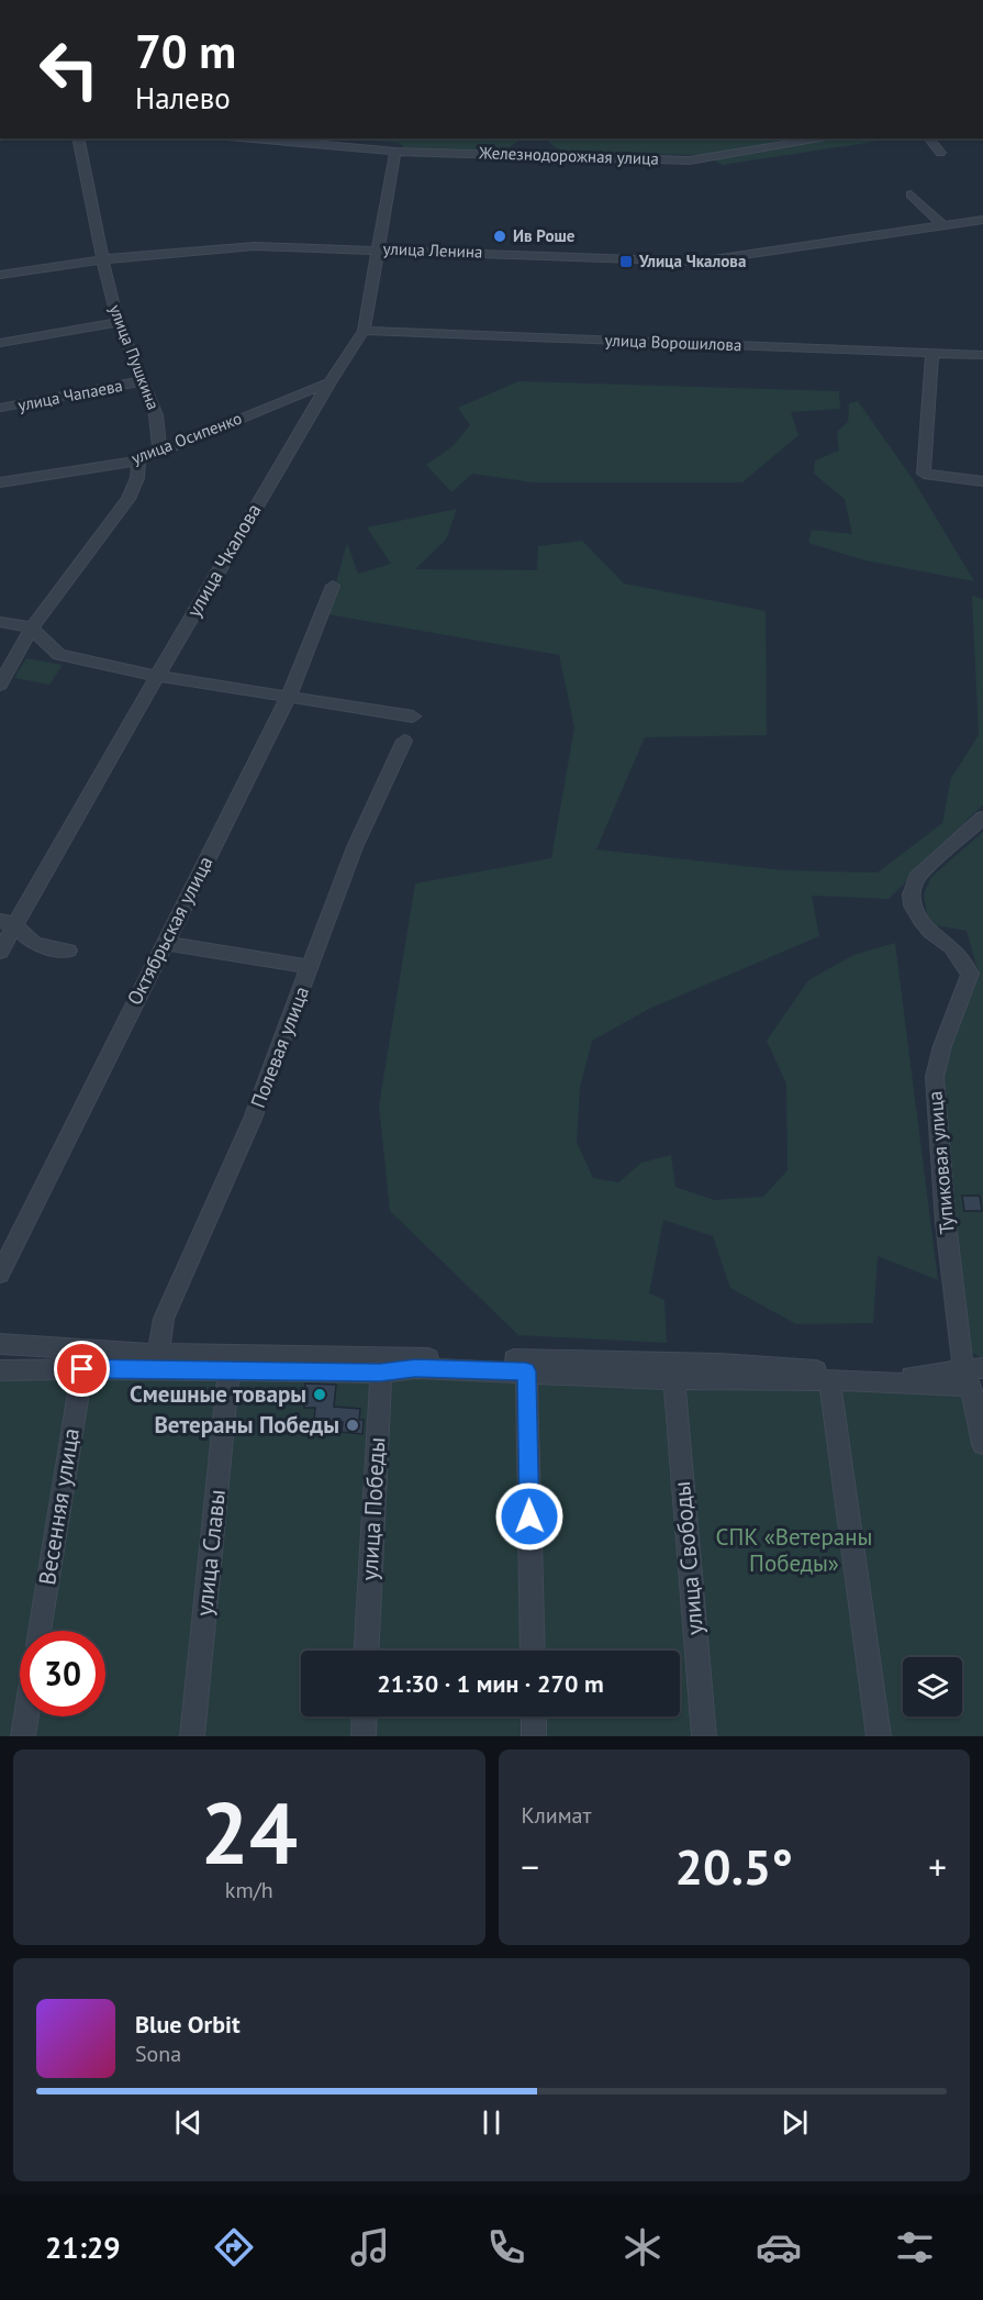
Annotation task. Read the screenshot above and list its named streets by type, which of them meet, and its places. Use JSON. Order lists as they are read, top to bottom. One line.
{"streets":{"street":["Железнодорожная улица","улица Ленина","улица Ворошилова","улица Пушкина","улица Чапаева","улица Осипенко","улица Чкалова","Октябрьская улица","Полевая улица","Тупиковая улица","Весенняя улица","улица Победы","улица Славы","улица Свободы"]},"crossings":[["Железнодорожная улица","улица Чкалова"],["улица Ленина","улица Пушкина"],["улица Ленина","улица Чкалова"],["улица Ворошилова","улица Чкалова"],["улица Пушкина","улица Чапаева"],["улица Пушкина","улица Осипенко"],["улица Осипенко","улица Чкалова"]],"parks":["СПК «Ветераны Победы»"],"places":{"other":["Ив Роше","Смешные товары","Ветераны Победы"],"transit":["Улица Чкалова"]},"page":{"turn":["70 m","Налево"],"limit":"30","trip":"21:30 · 1 мин · 270 m","tile":[["24","km/h"],"Климат"],"heat":["−","20.5°","+"],"song":["Blue Orbit","Sona"],"tabs":"21:29"}}
